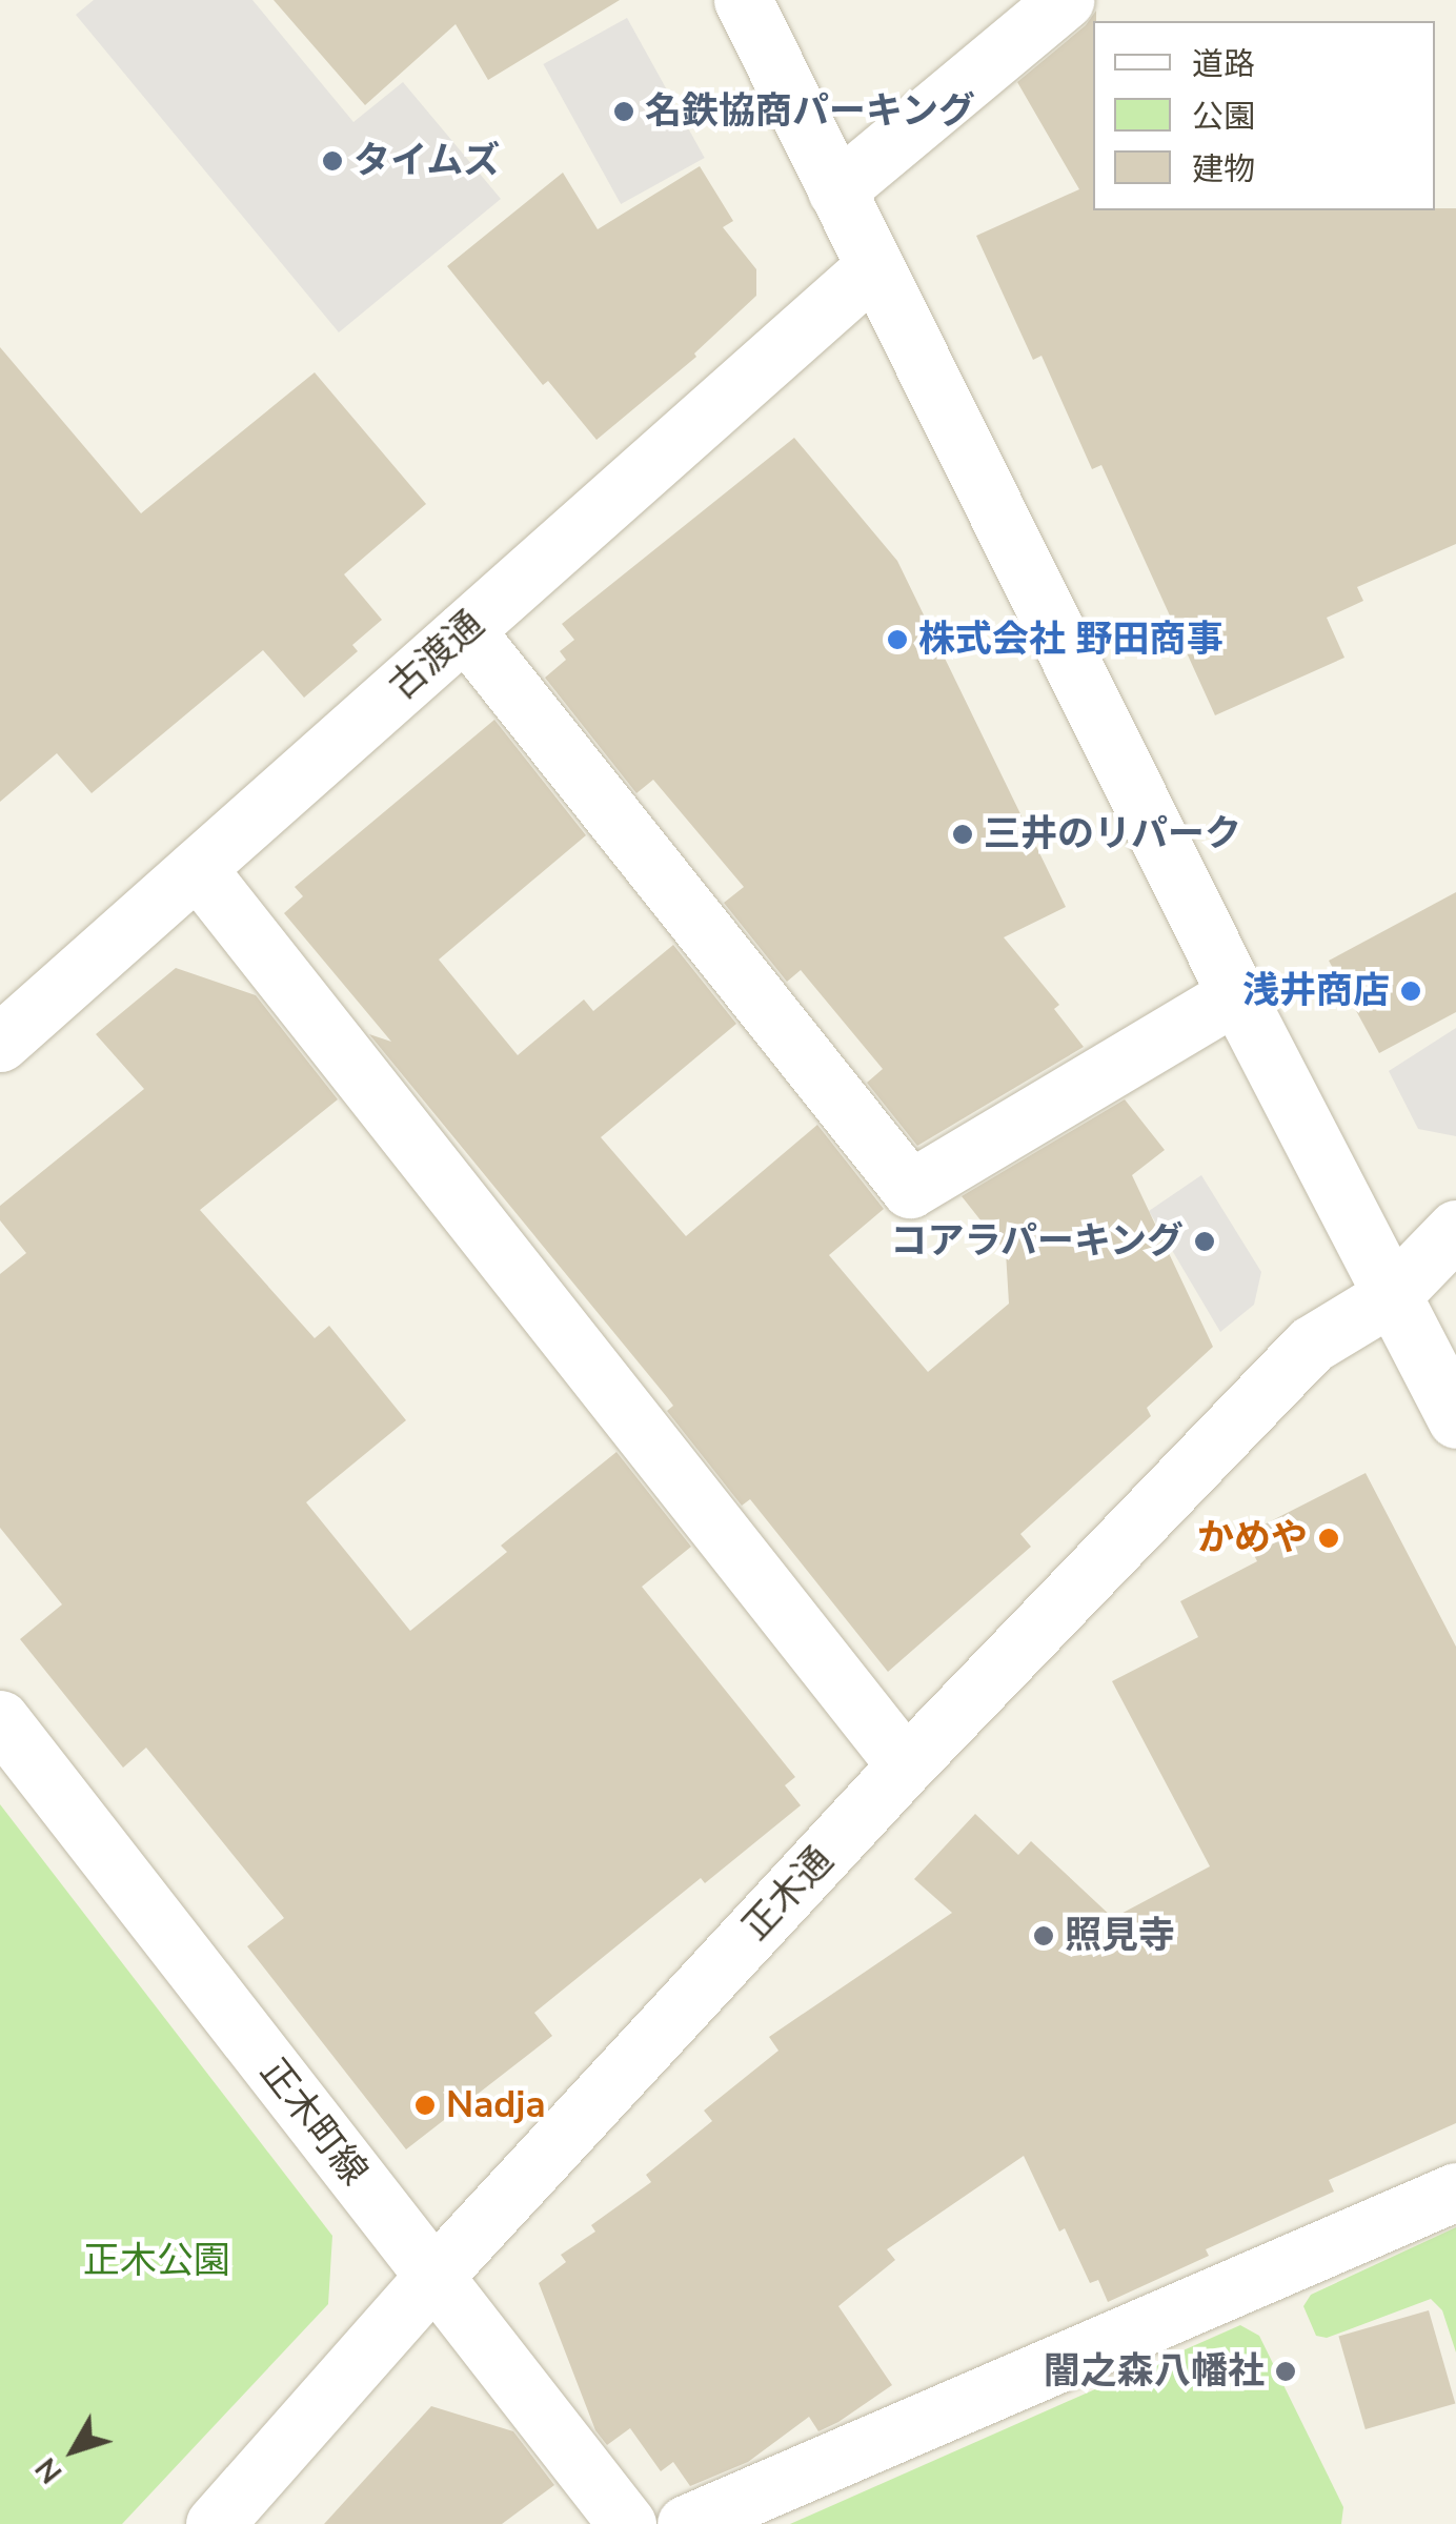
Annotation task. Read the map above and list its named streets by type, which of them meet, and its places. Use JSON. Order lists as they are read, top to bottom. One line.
{"streets":{"street":["古渡通","正木通","正木町線"]},"crossings":[["正木通","正木町線"]],"parks":["正木公園"],"places":["名鉄協商パーキング","タイムズ","株式会社 野田商事","三井のリパーク","浅井商店","コアラパーキング","かめや","照見寺","Nadja","闇之森八幡社"],"legend":["道路","公園","建物"],"north":"bottom left"}
